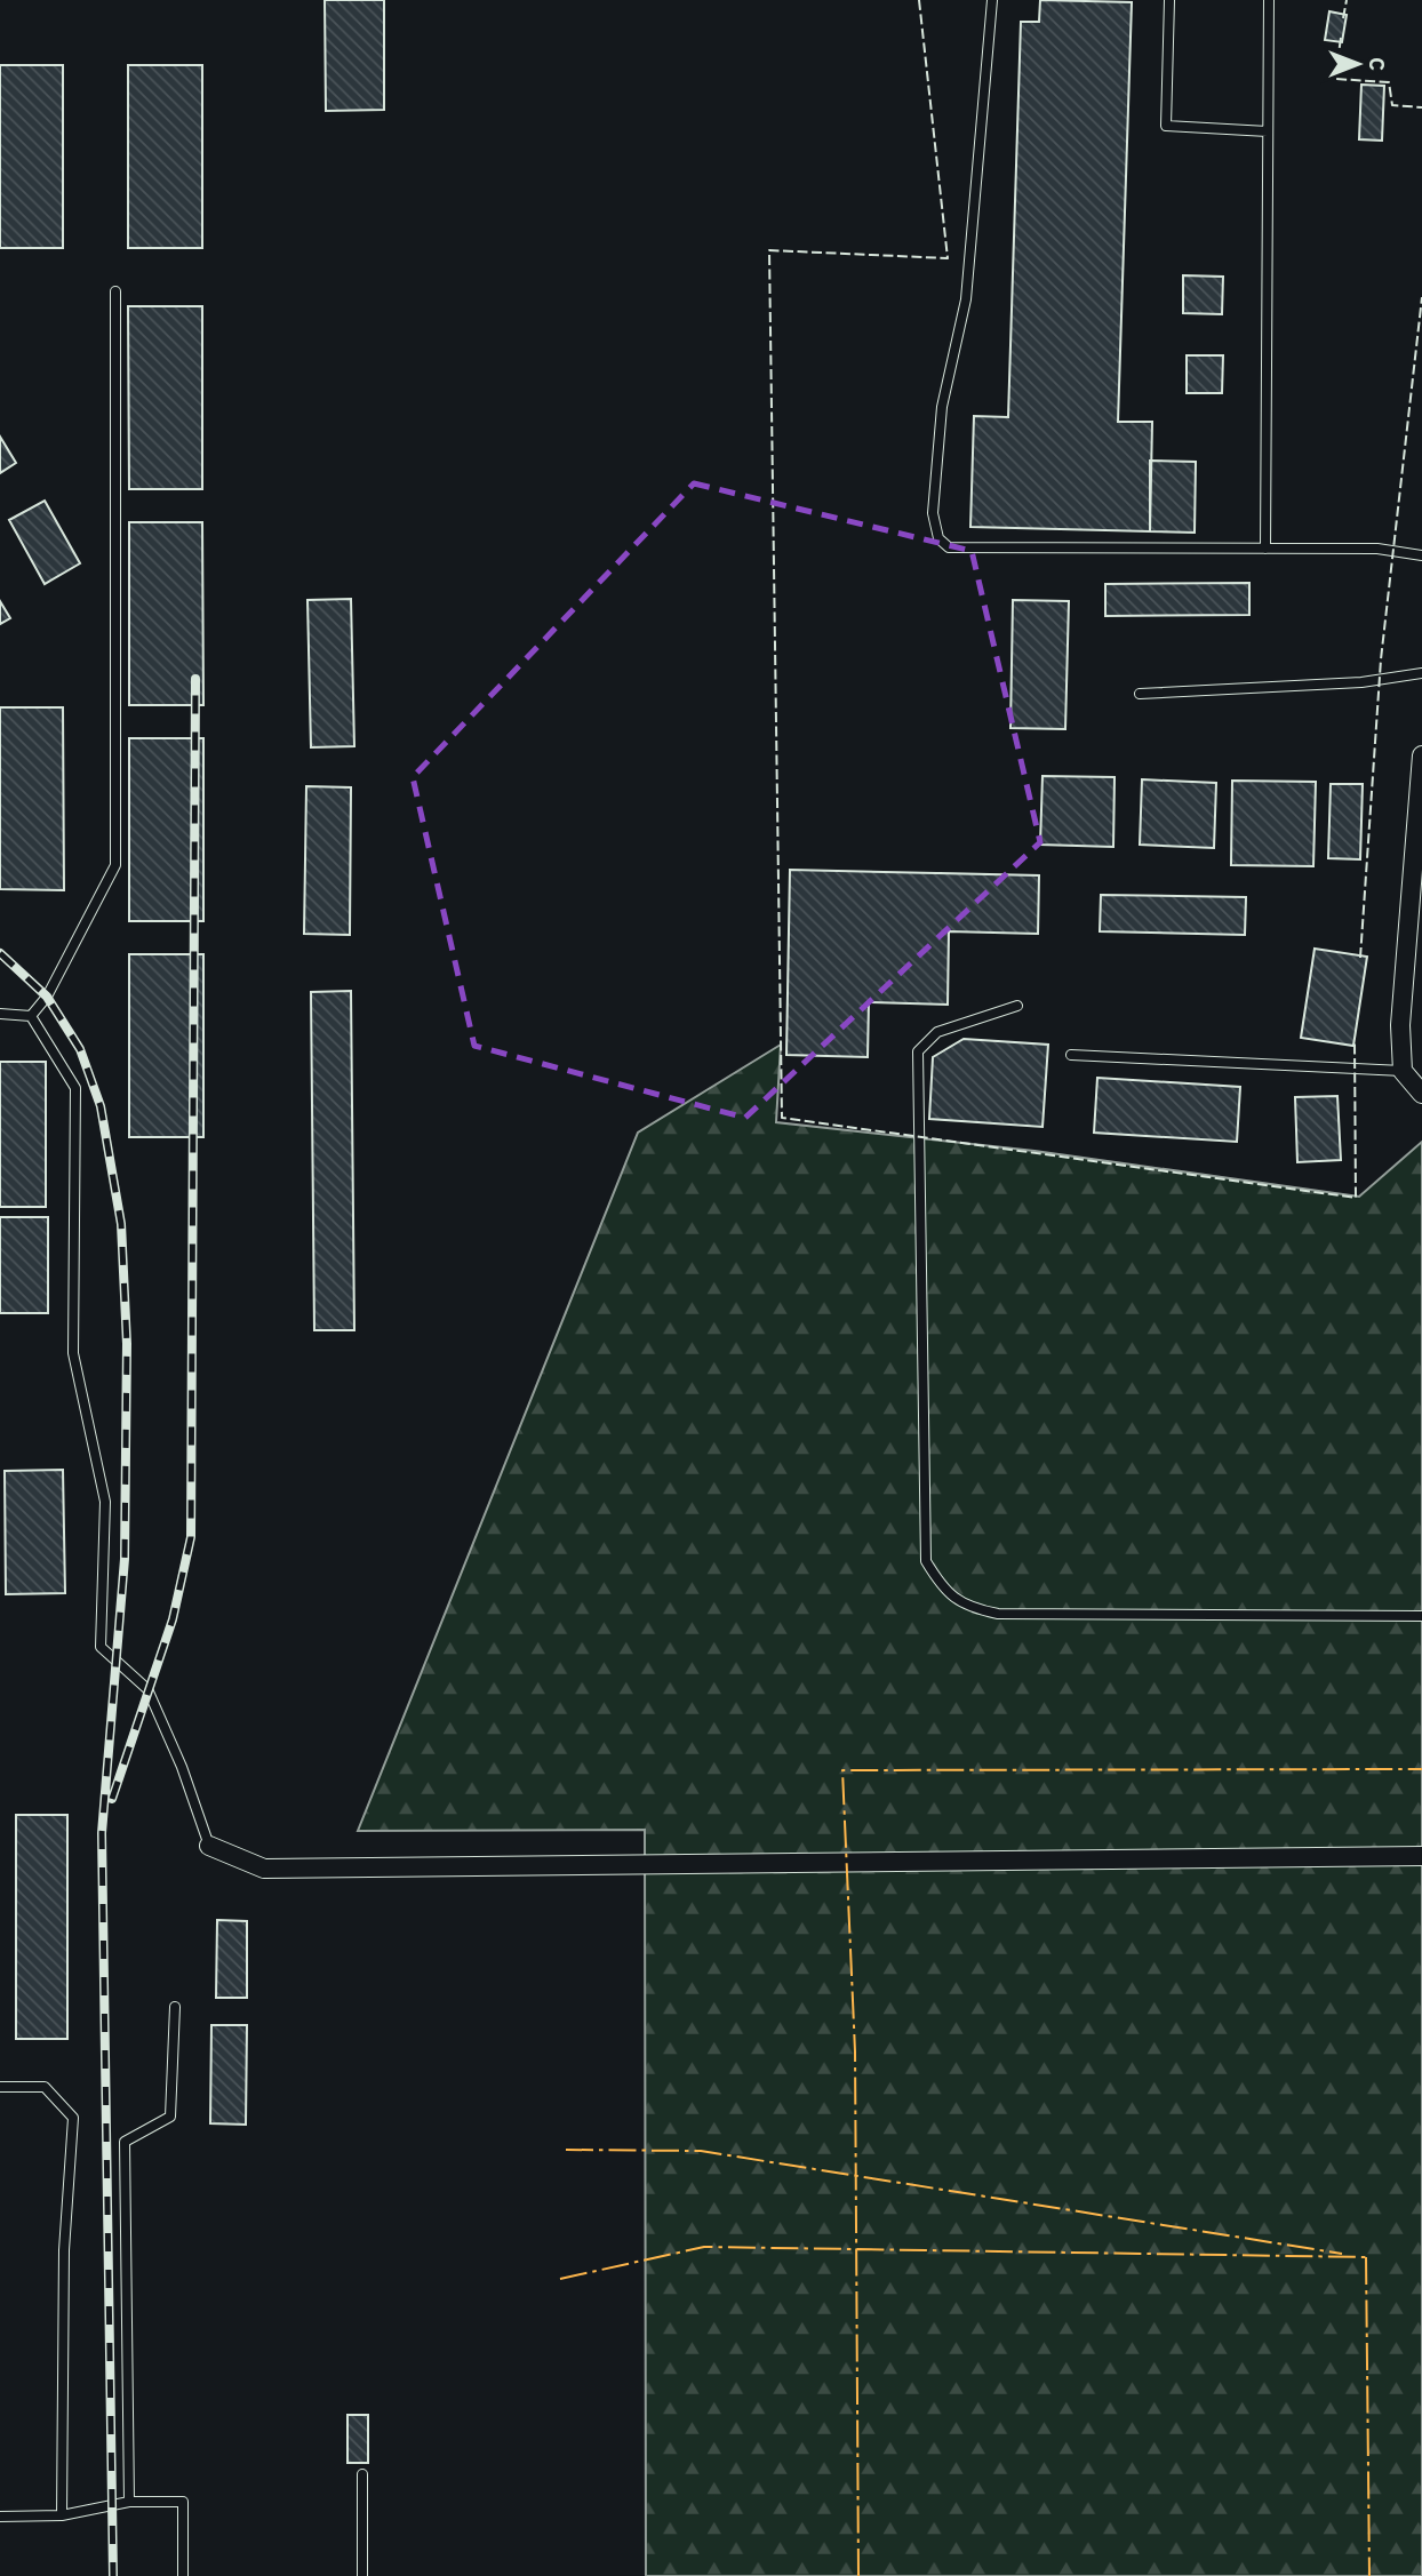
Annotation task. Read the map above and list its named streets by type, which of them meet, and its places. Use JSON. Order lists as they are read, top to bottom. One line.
{"north":"right"}
